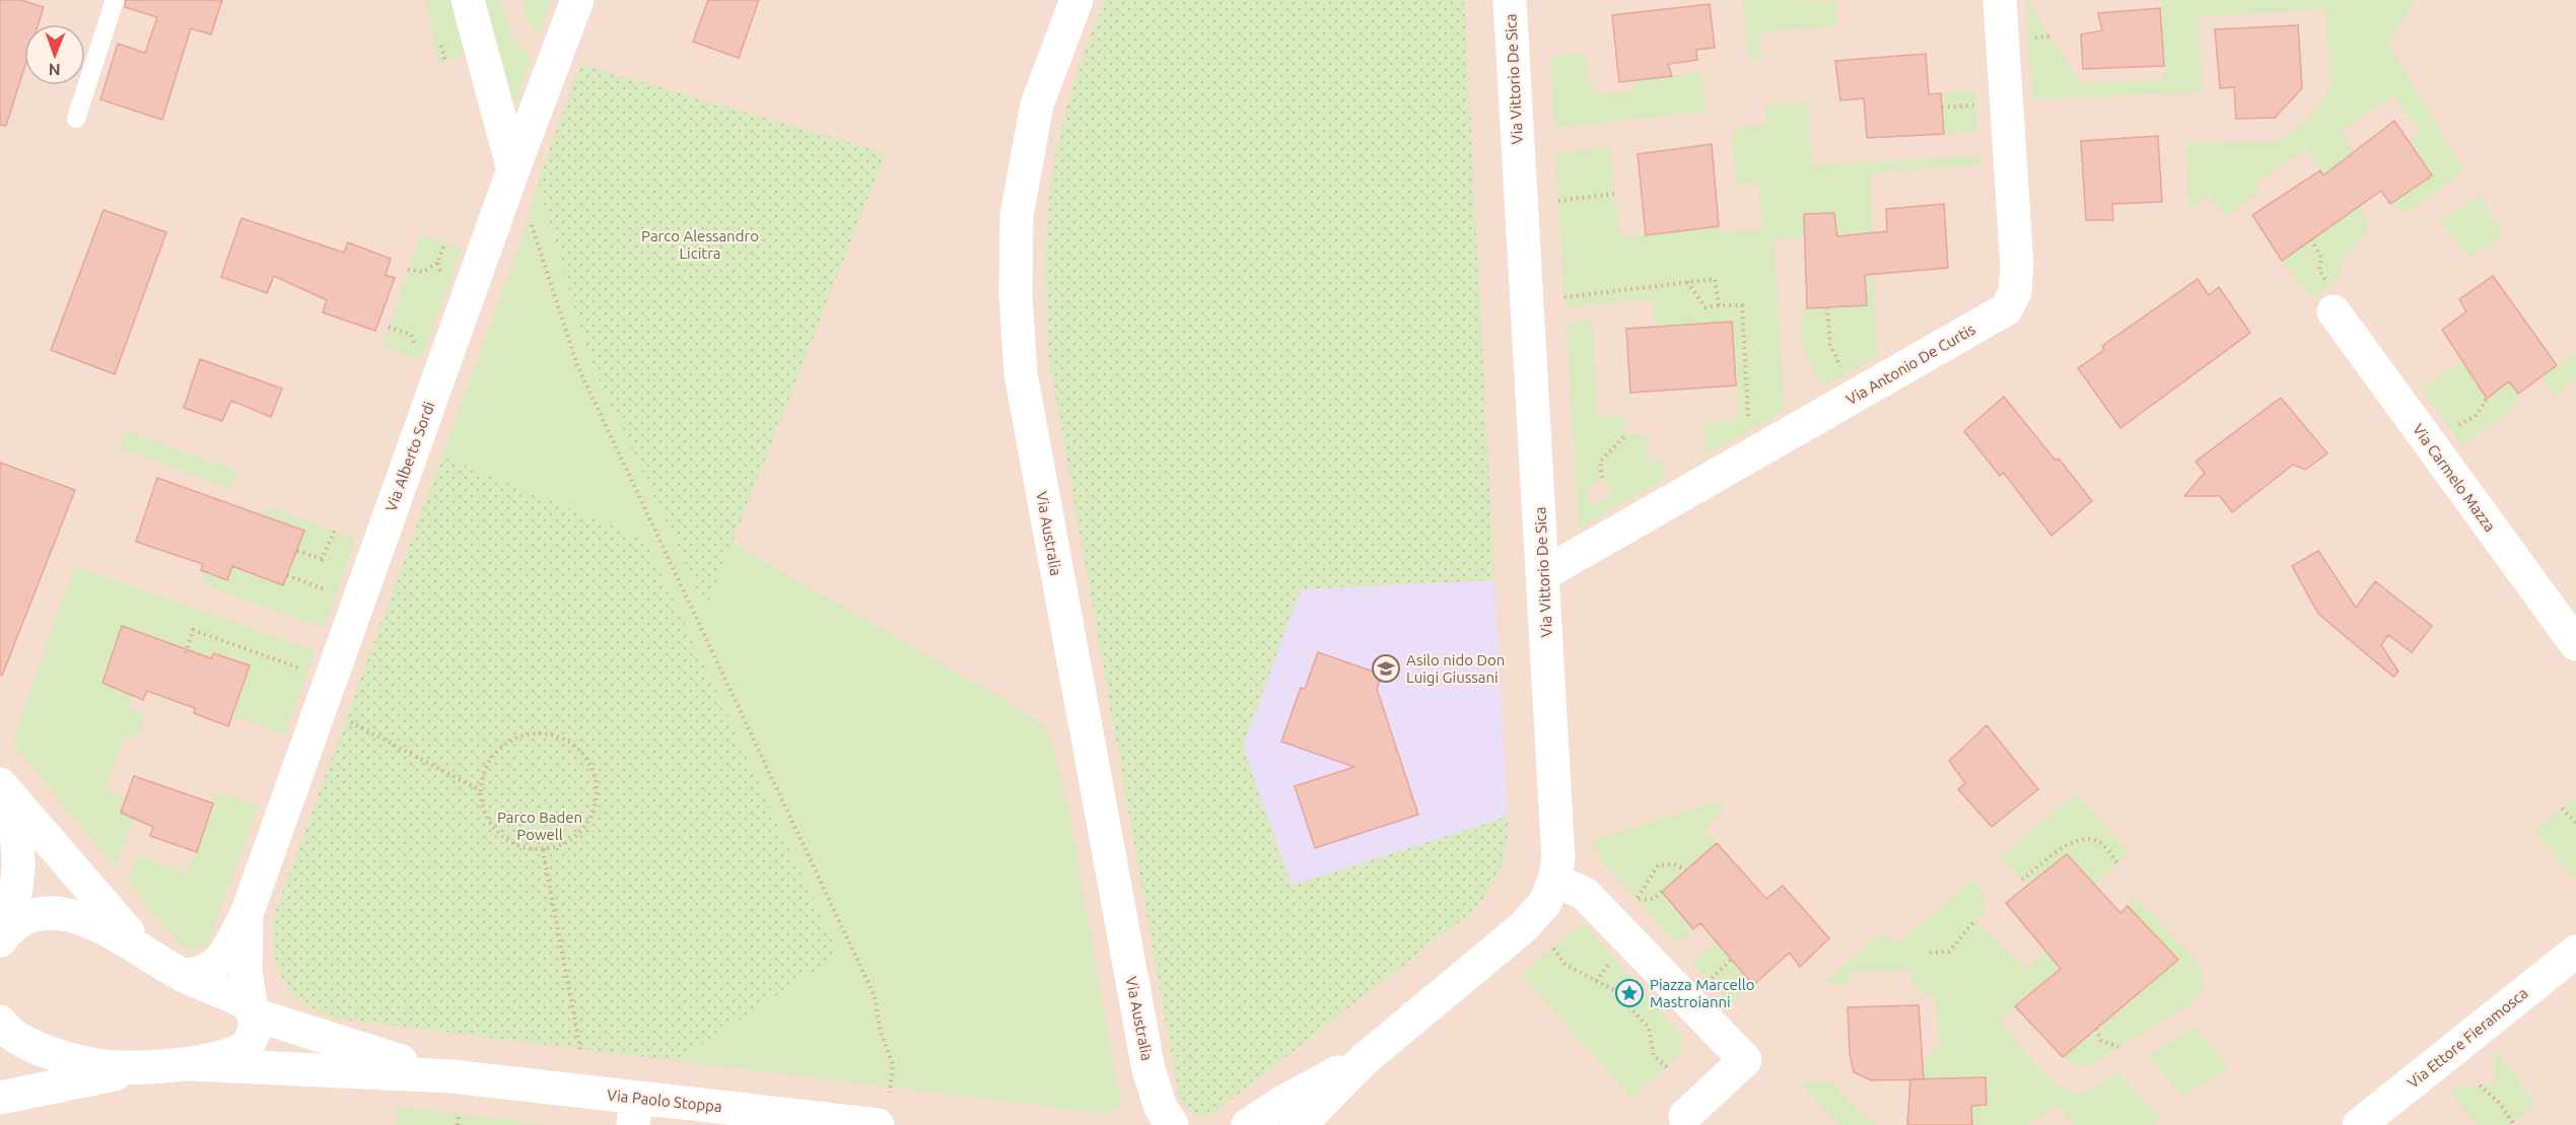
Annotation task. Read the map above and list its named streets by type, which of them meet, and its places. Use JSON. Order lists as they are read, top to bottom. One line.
{"streets":{"street":["Via Vittorio De Sica","Via Antonio De Curtis","Via Alberto Sordi","Via Carmelo Mazza","Via Australia","Via Ettore Fieramosca","Via Paolo Stoppa"]},"crossings":[["Via Vittorio De Sica","Via Antonio De Curtis"],["Via Alberto Sordi","Via Paolo Stoppa"]],"parks":["Parco Alessandro Licitra","Parco Baden Powell"],"places":{"school or university":["Asilo nido Don Luigi Giussani"],"place":["Piazza Marcello Mastroianni"]},"north":"bottom"}
